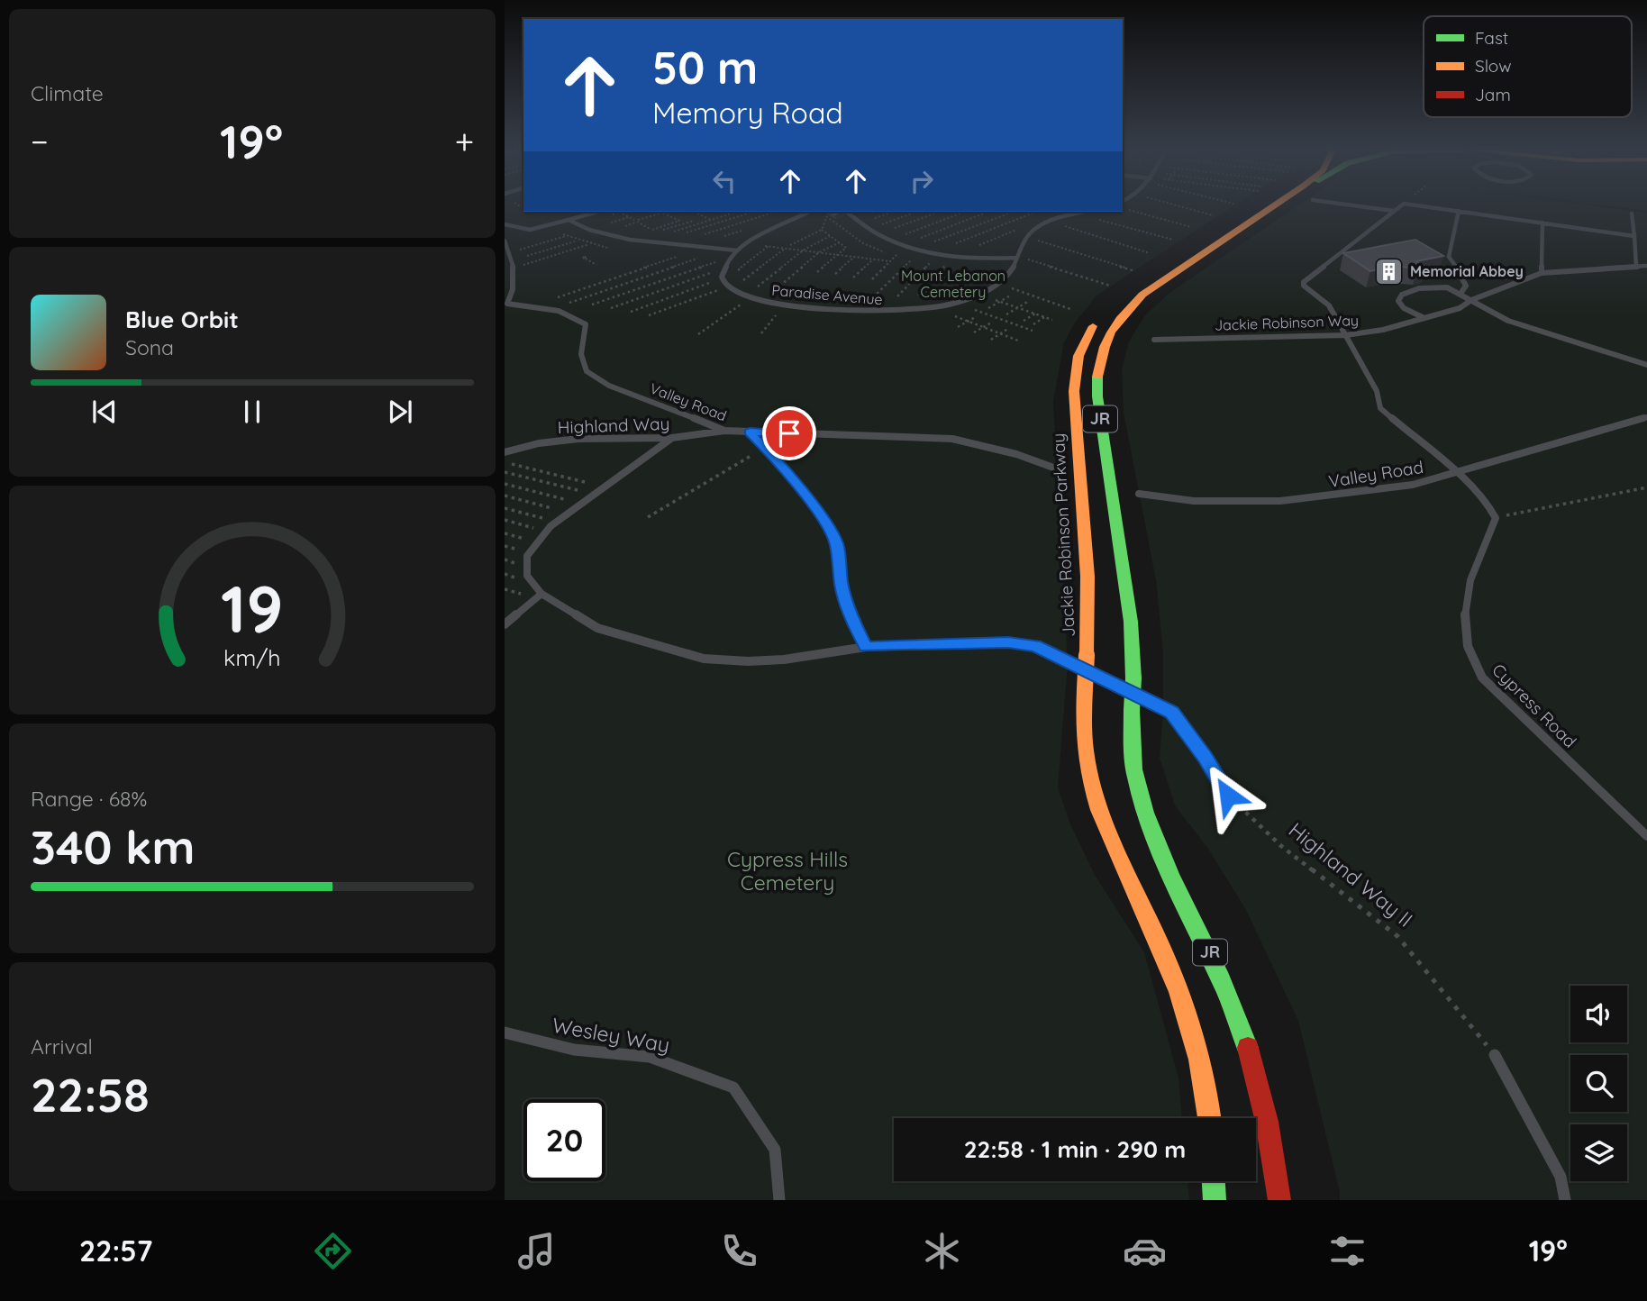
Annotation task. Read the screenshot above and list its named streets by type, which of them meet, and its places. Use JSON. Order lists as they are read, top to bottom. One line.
{"streets":{"main road":["JR","Jackie Robinson Parkway"],"lane":["Paradise Avenue","Jackie Robinson Way","Valley Road","Highland Way","Cypress Road","Wesley Way"],"path":["Highland Way II"]},"crossings":[["Valley Road","Highland Way"]],"parks":["Mount Lebanon Cemetery","Cypress Hills Cemetery"],"places":{"building":["Memorial Abbey"]},"legend":["Fast","Slow","Jam"],"page":{"tile":["Climate",["Range · 68%","340 km"],["Arrival","22:58"]],"turn":["50 m","Memory Road"],"heat":["−","19°","+"],"song":["Blue Orbit","Sona"],"limit":"20","trip":"22:58 · 1 min · 290 m","tabs":["22:57","19°"],"gauge":["19","km/h"]}}
